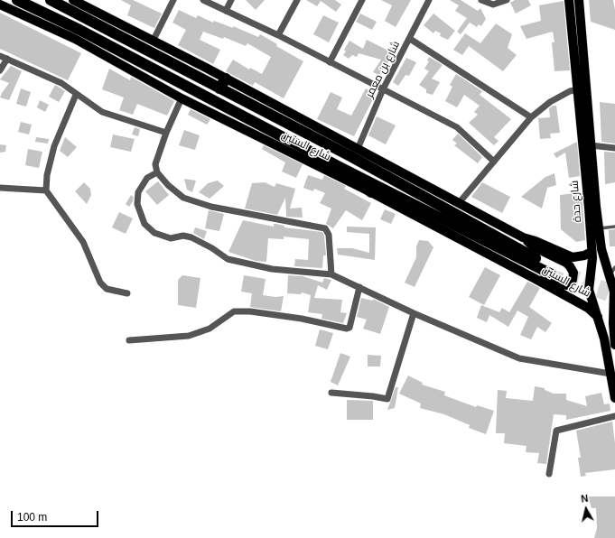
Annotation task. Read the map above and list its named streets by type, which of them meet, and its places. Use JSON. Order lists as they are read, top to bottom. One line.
{"streets":{"highway":["شارع الستين"],"main road":["شارع حدة"],"street":["شارع بن معمر"]},"crossings":[["شارع بن معمر","شارع الستين"],["شارع الستين","شارع حدة"]],"scale_bar":"100 m","north":"top"}
